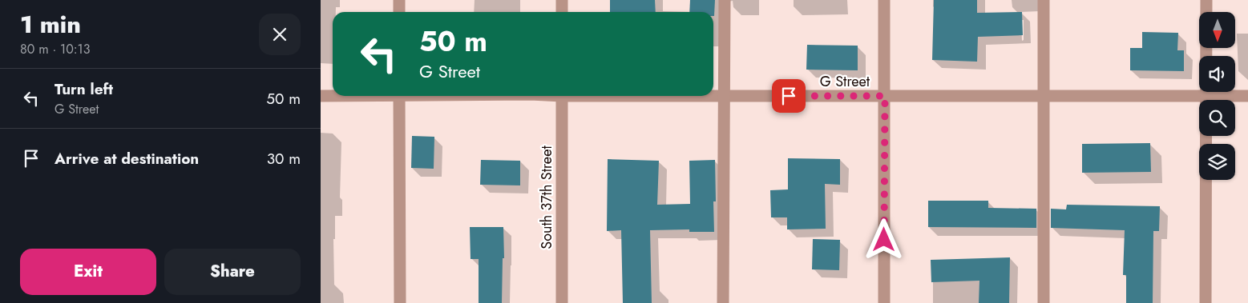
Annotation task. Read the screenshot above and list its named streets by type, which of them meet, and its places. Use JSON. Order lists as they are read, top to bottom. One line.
{"streets":{"street":["G Street","South 37th Street"]},"north":"bottom","page":{"heading":["1 min","80 m · 10:13"],"turn":["50 m","G Street"],"list":[{"name":"Turn left","note":"G Street","value":"50 m"},{"name":"Arrive at destination","value":"30 m"}],"buttons":["Exit","Share"]}}
